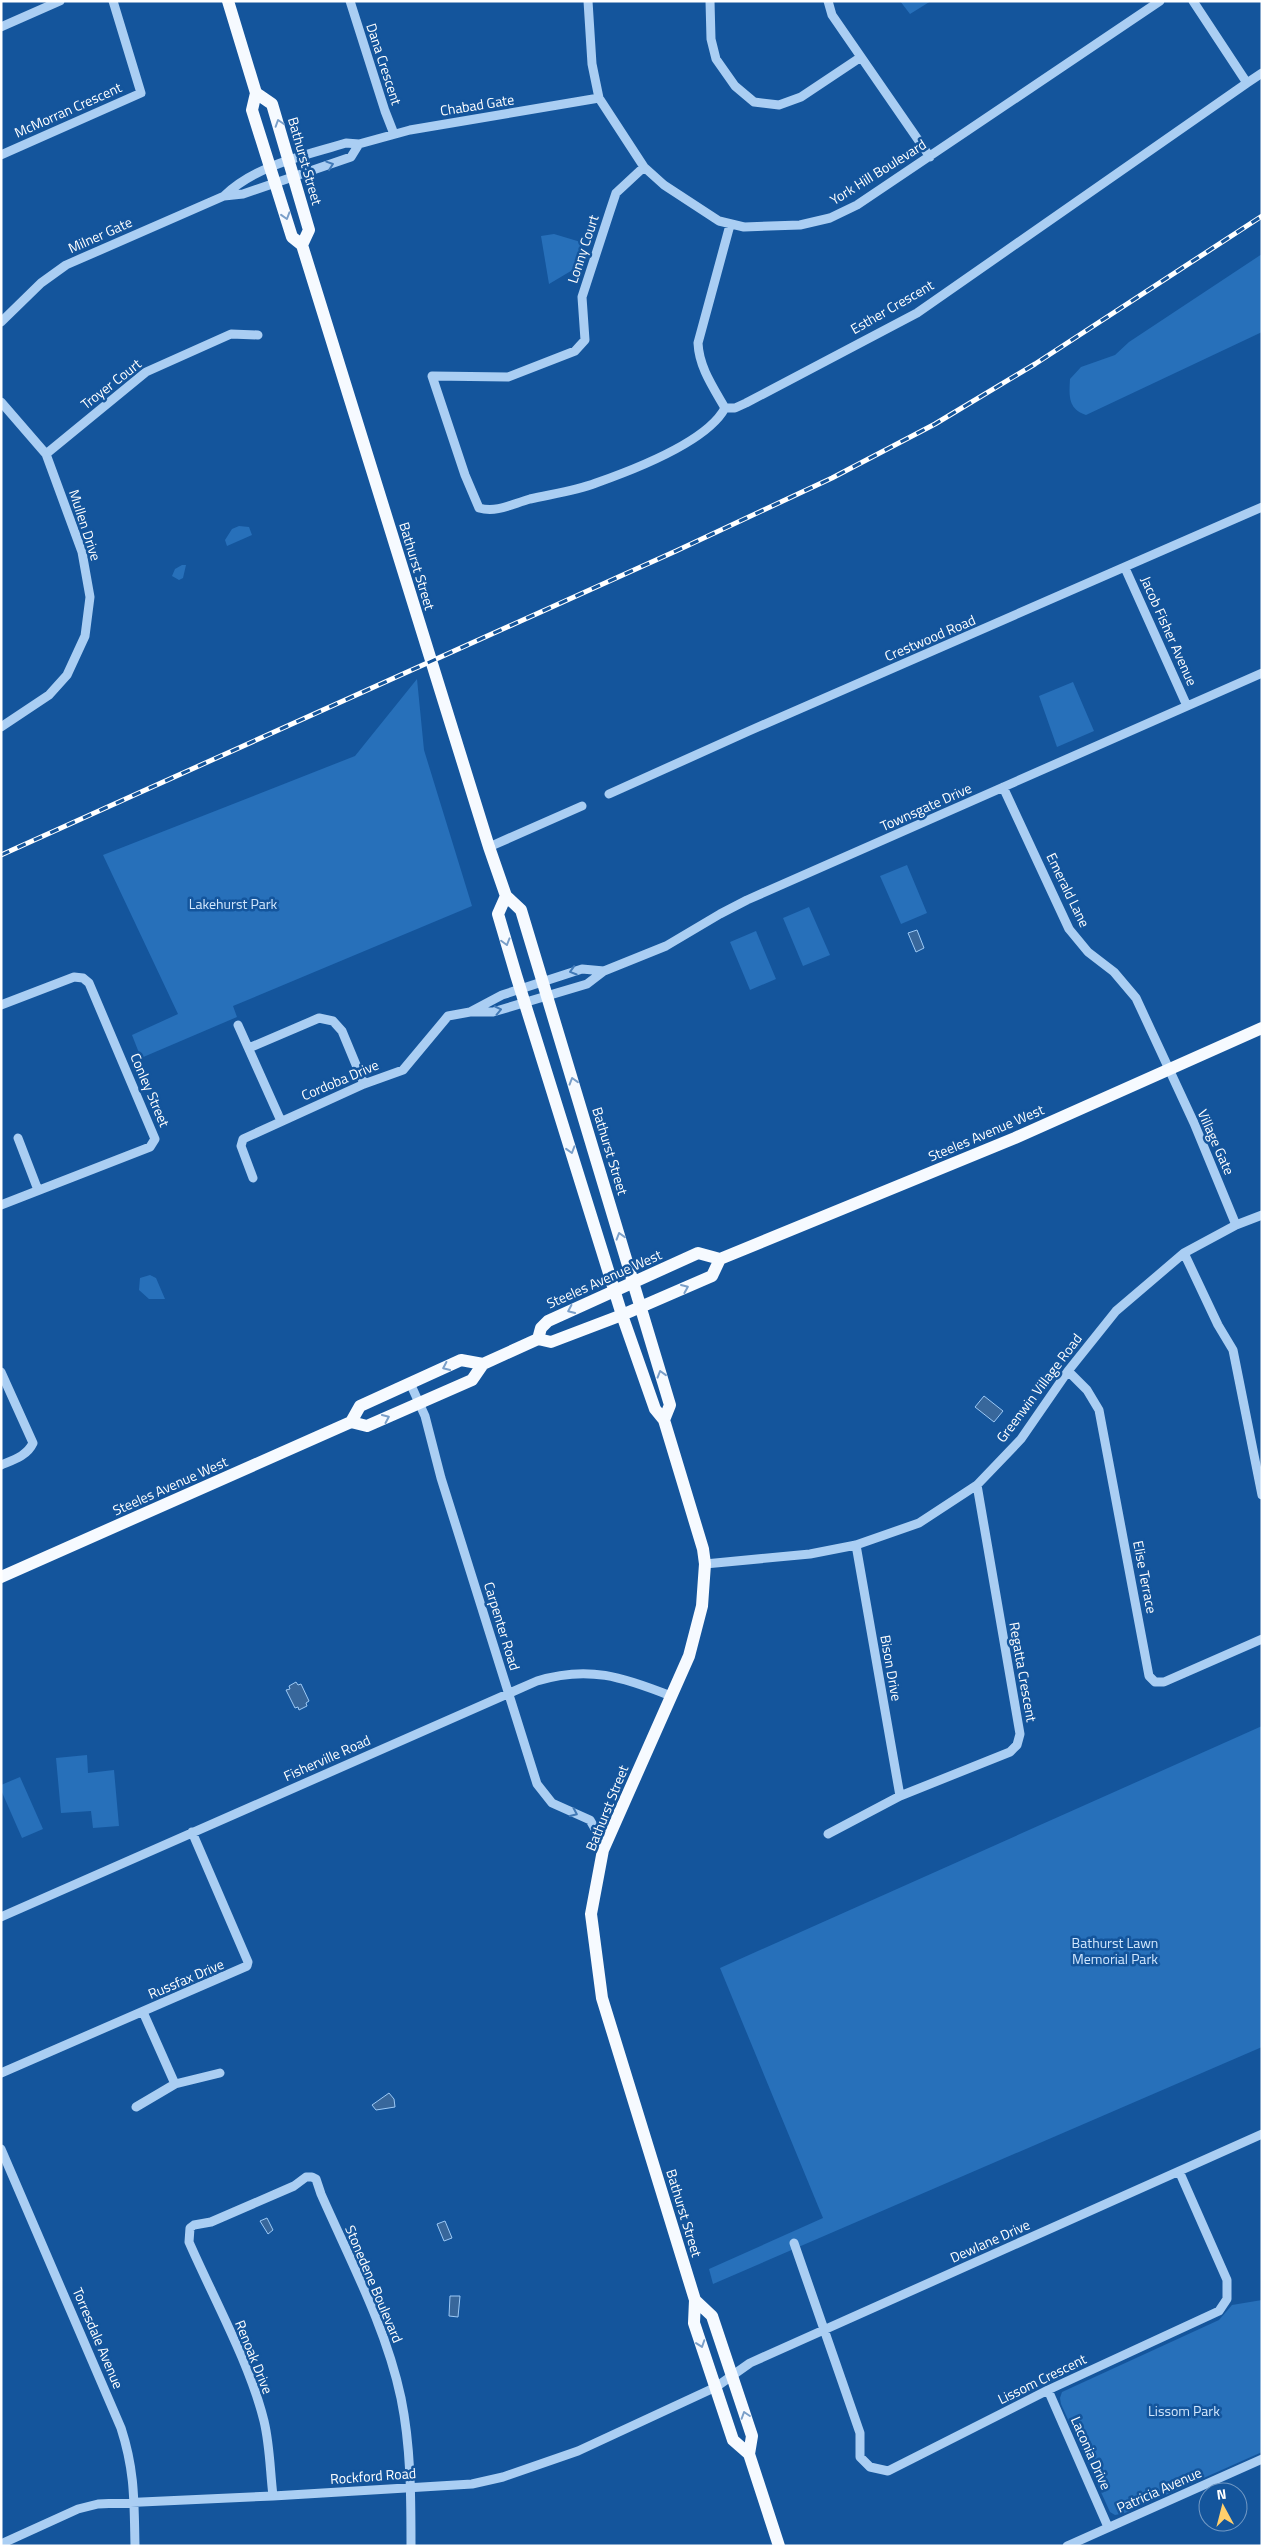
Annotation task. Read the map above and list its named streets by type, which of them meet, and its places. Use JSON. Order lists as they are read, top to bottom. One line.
{"streets":{"main road":["Bathurst Street","Steeles Avenue West"],"street":["Dana Crescent","Chabad Gate","McMorran Crescent","York Hill Boulevard","Milner Gate","Lonny Court","Esther Crescent","Troyer Court","Mullen Drive","Jacob Fisher Avenue","Crestwood Road","Townsgate Drive","Emerald Lane","Cordoba Drive","Conley Street","Village Gate","Greenwin Village Road","Elise Terrace","Carpenter Road","Bison Drive","Regatta Crescent","Fisherville Road","Russfax Drive","Dewlane Drive","Stonedene Boulevard","Torresdale Avenue","Renoak Drive","Lissom Crescent","Laconia Drive","Rockford Road","Patricia Avenue"]},"crossings":[["Dana Crescent","Chabad Gate"],["Chabad Gate","Bathurst Street"],["Chabad Gate","York Hill Boulevard"],["Chabad Gate","Milner Gate"],["Bathurst Street","Milner Gate"],["Bathurst Street","Townsgate Drive"],["Bathurst Street","Cordoba Drive"],["Bathurst Street","Steeles Avenue West"],["Bathurst Street","Greenwin Village Road"],["Bathurst Street","Carpenter Road"],["Bathurst Street","Fisherville Road"],["Bathurst Street","Dewlane Drive"],["Bathurst Street","Rockford Road"],["York Hill Boulevard","Lonny Court"],["Lonny Court","Esther Crescent"],["Troyer Court","Mullen Drive"],["Jacob Fisher Avenue","Crestwood Road"],["Jacob Fisher Avenue","Townsgate Drive"],["Townsgate Drive","Emerald Lane"],["Townsgate Drive","Cordoba Drive"],["Emerald Lane","Steeles Avenue West"],["Emerald Lane","Village Gate"],["Steeles Avenue West","Village Gate"],["Steeles Avenue West","Carpenter Road"],["Village Gate","Greenwin Village Road"],["Greenwin Village Road","Elise Terrace"],["Greenwin Village Road","Bison Drive"],["Greenwin Village Road","Regatta Crescent"],["Carpenter Road","Fisherville Road"],["Bison Drive","Regatta Crescent"],["Fisherville Road","Russfax Drive"],["Dewlane Drive","Lissom Crescent"],["Dewlane Drive","Rockford Road"],["Stonedene Boulevard","Renoak Drive"],["Stonedene Boulevard","Rockford Road"],["Torresdale Avenue","Rockford Road"],["Renoak Drive","Rockford Road"],["Lissom Crescent","Laconia Drive"],["Laconia Drive","Patricia Avenue"]],"one_way":["Carpenter Road"],"parks":["Lakehurst Park","Bathurst Lawn Memorial Park","Lissom Park"],"north":"top"}
